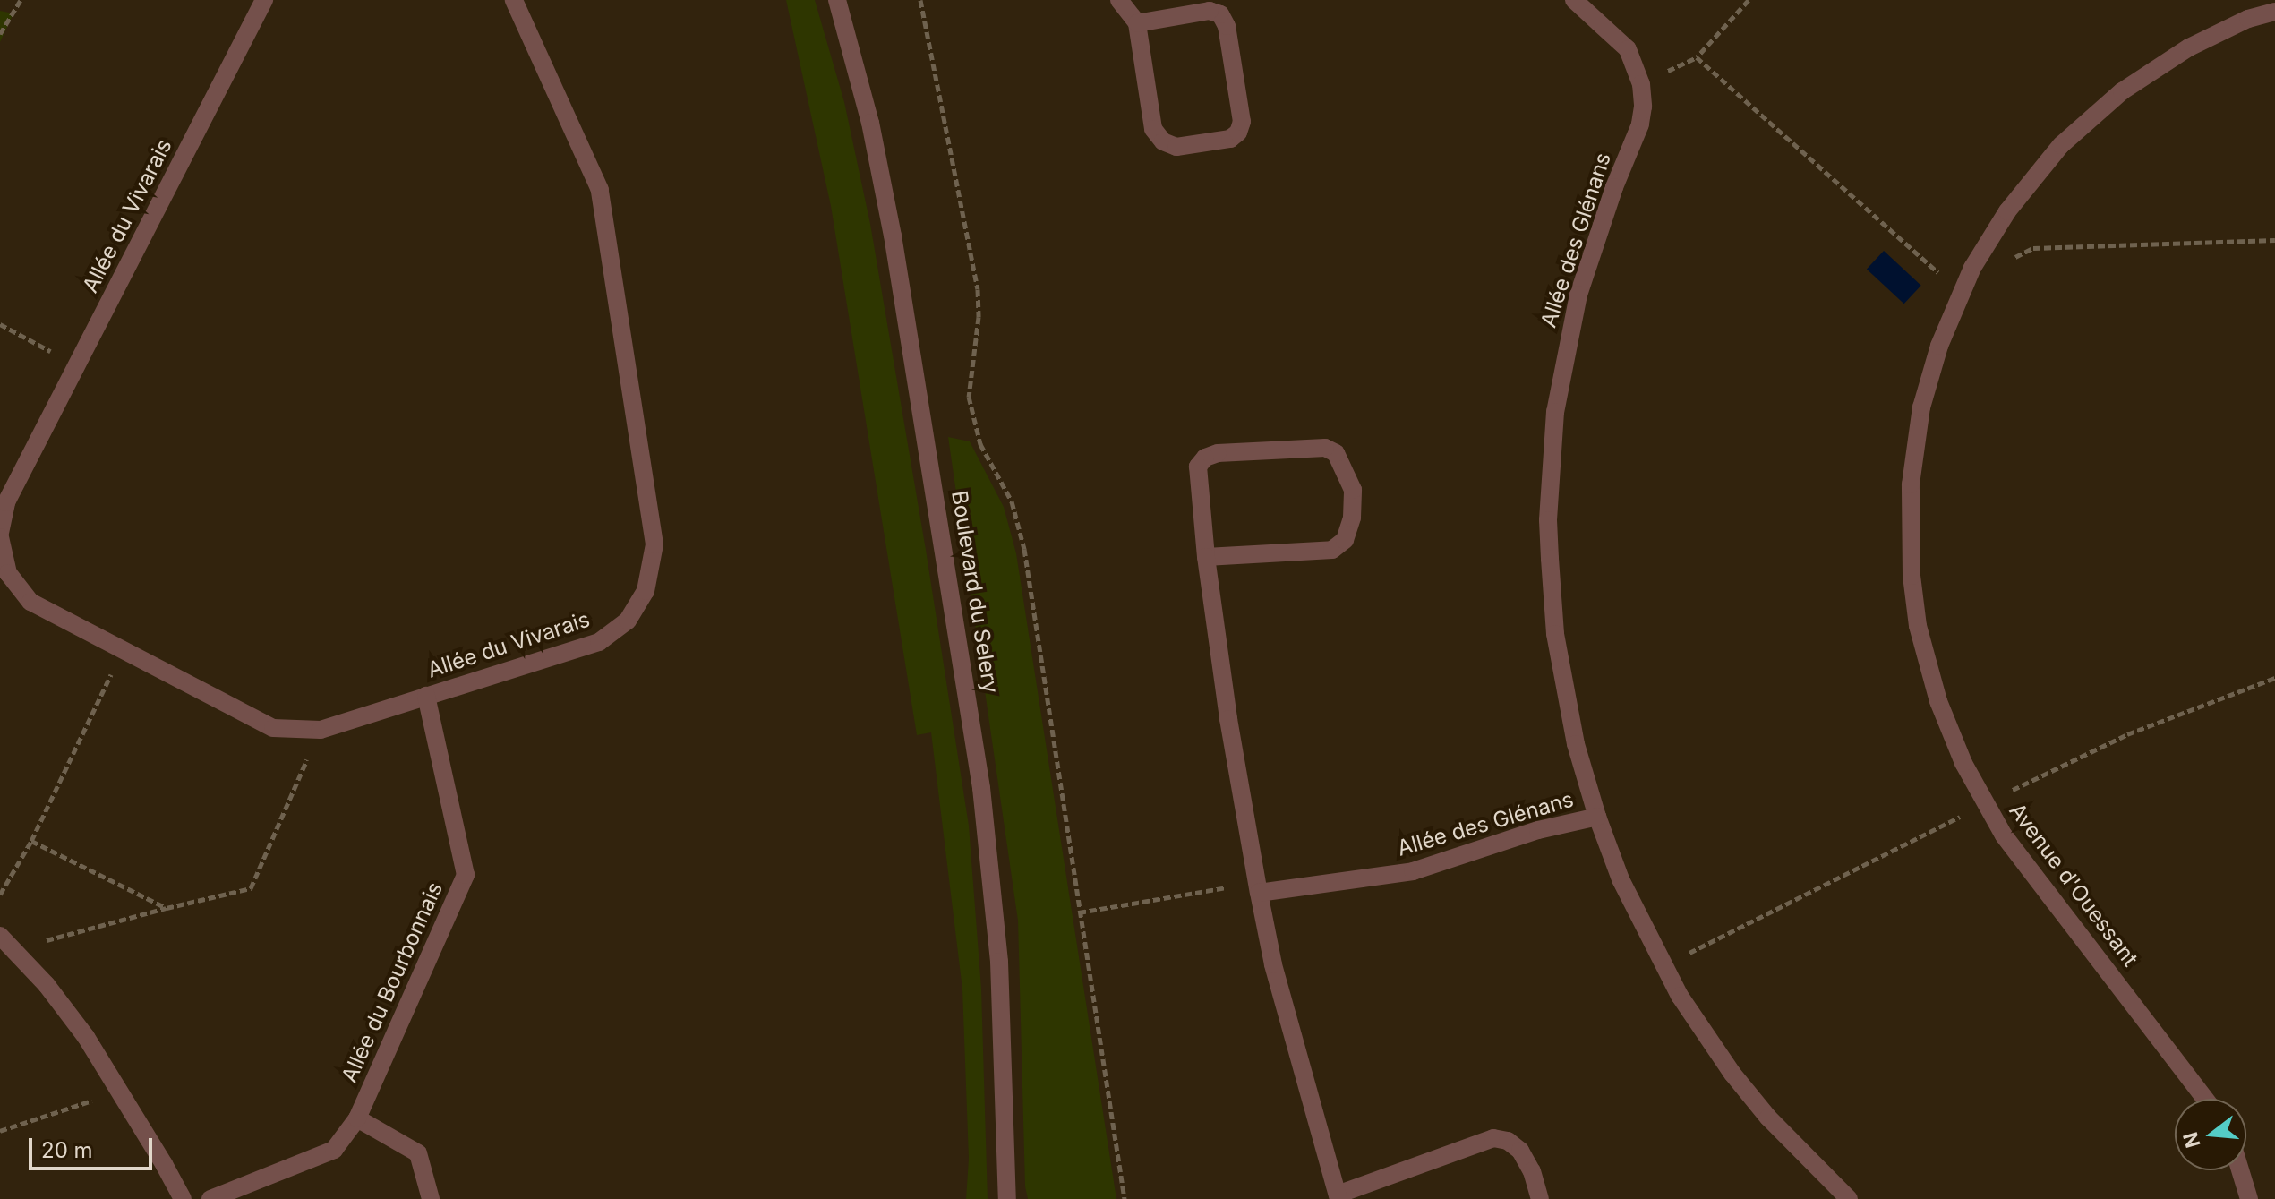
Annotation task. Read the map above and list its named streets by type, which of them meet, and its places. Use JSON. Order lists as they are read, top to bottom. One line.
{"streets":{"street":["Allée du Vivarais","Allée des Glénans","Boulevard du Selery","Avenue d'Ouessant","Allée du Bourbonnais"]},"crossings":[["Allée du Vivarais","Allée du Bourbonnais"]],"scale_bar":"20 m","north":"left"}
